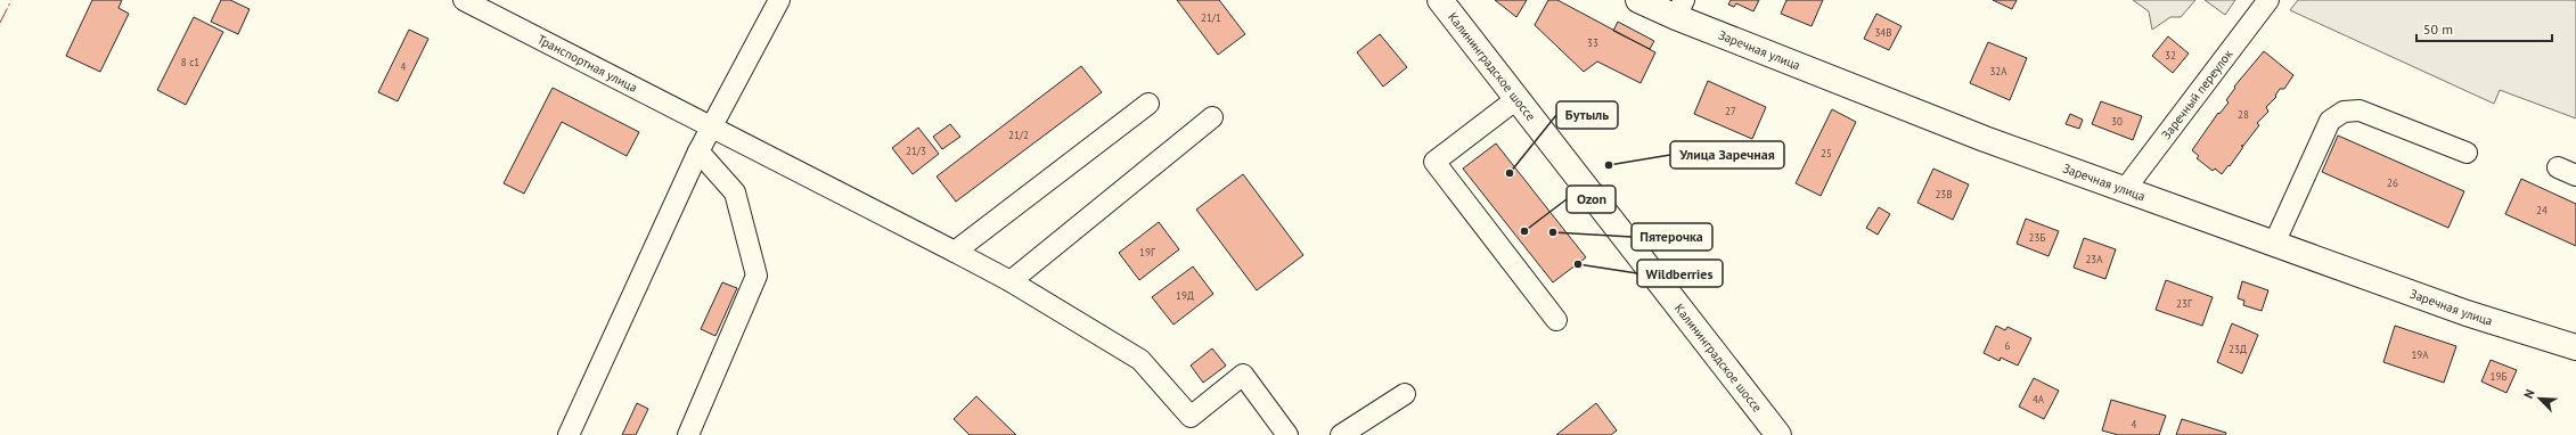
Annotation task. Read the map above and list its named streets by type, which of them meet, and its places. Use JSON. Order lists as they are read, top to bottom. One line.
{"streets":{"main road":["Заречная улица","Калининградское шоссе"],"street":["Транспортная улица","Заречный переулок"]},"crossings":[["Заречная улица","Заречный переулок"]],"places":["Улица Заречная","Бутыль","Ozon","Пятерочка","Wildberries"],"house_numbers":["21/1","34В","33","32","8 с1","4","32А","27","28","30","21/2","21/3","25","26","23В","24","23Б","19Г","23А","19Д","23Г","6","23Д","19А","19Б","4А","4"],"scale_bar":"50 m","north":"top left"}
